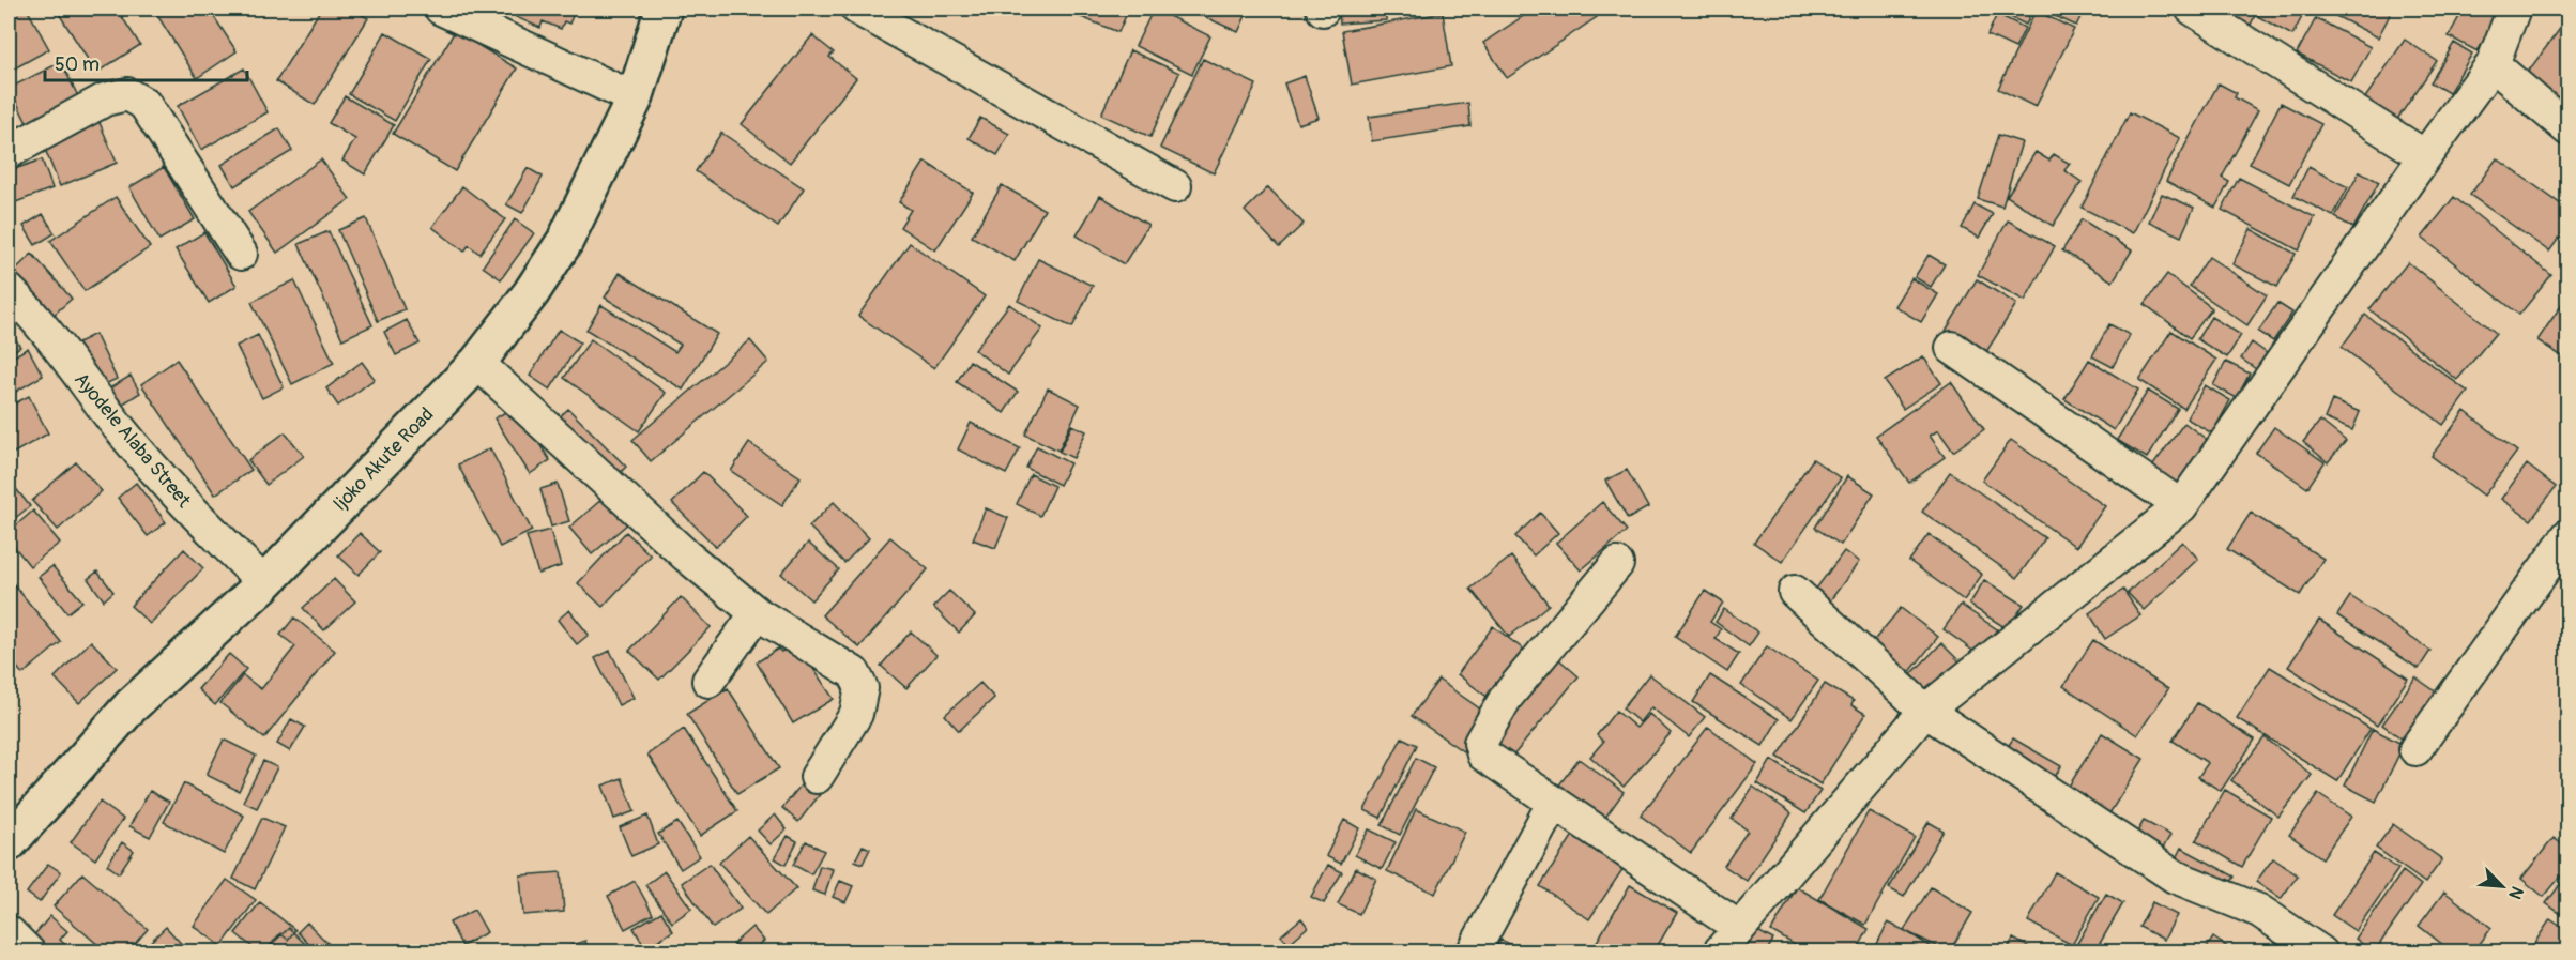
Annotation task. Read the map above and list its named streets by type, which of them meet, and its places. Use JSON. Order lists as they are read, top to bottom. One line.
{"streets":{"main road":["Ijoko Akute Road"],"street":["Ayodele Alaba Street"]},"crossings":[["Ayodele Alaba Street","Ijoko Akute Road"]],"scale_bar":"50 m","north":"bottom right"}
